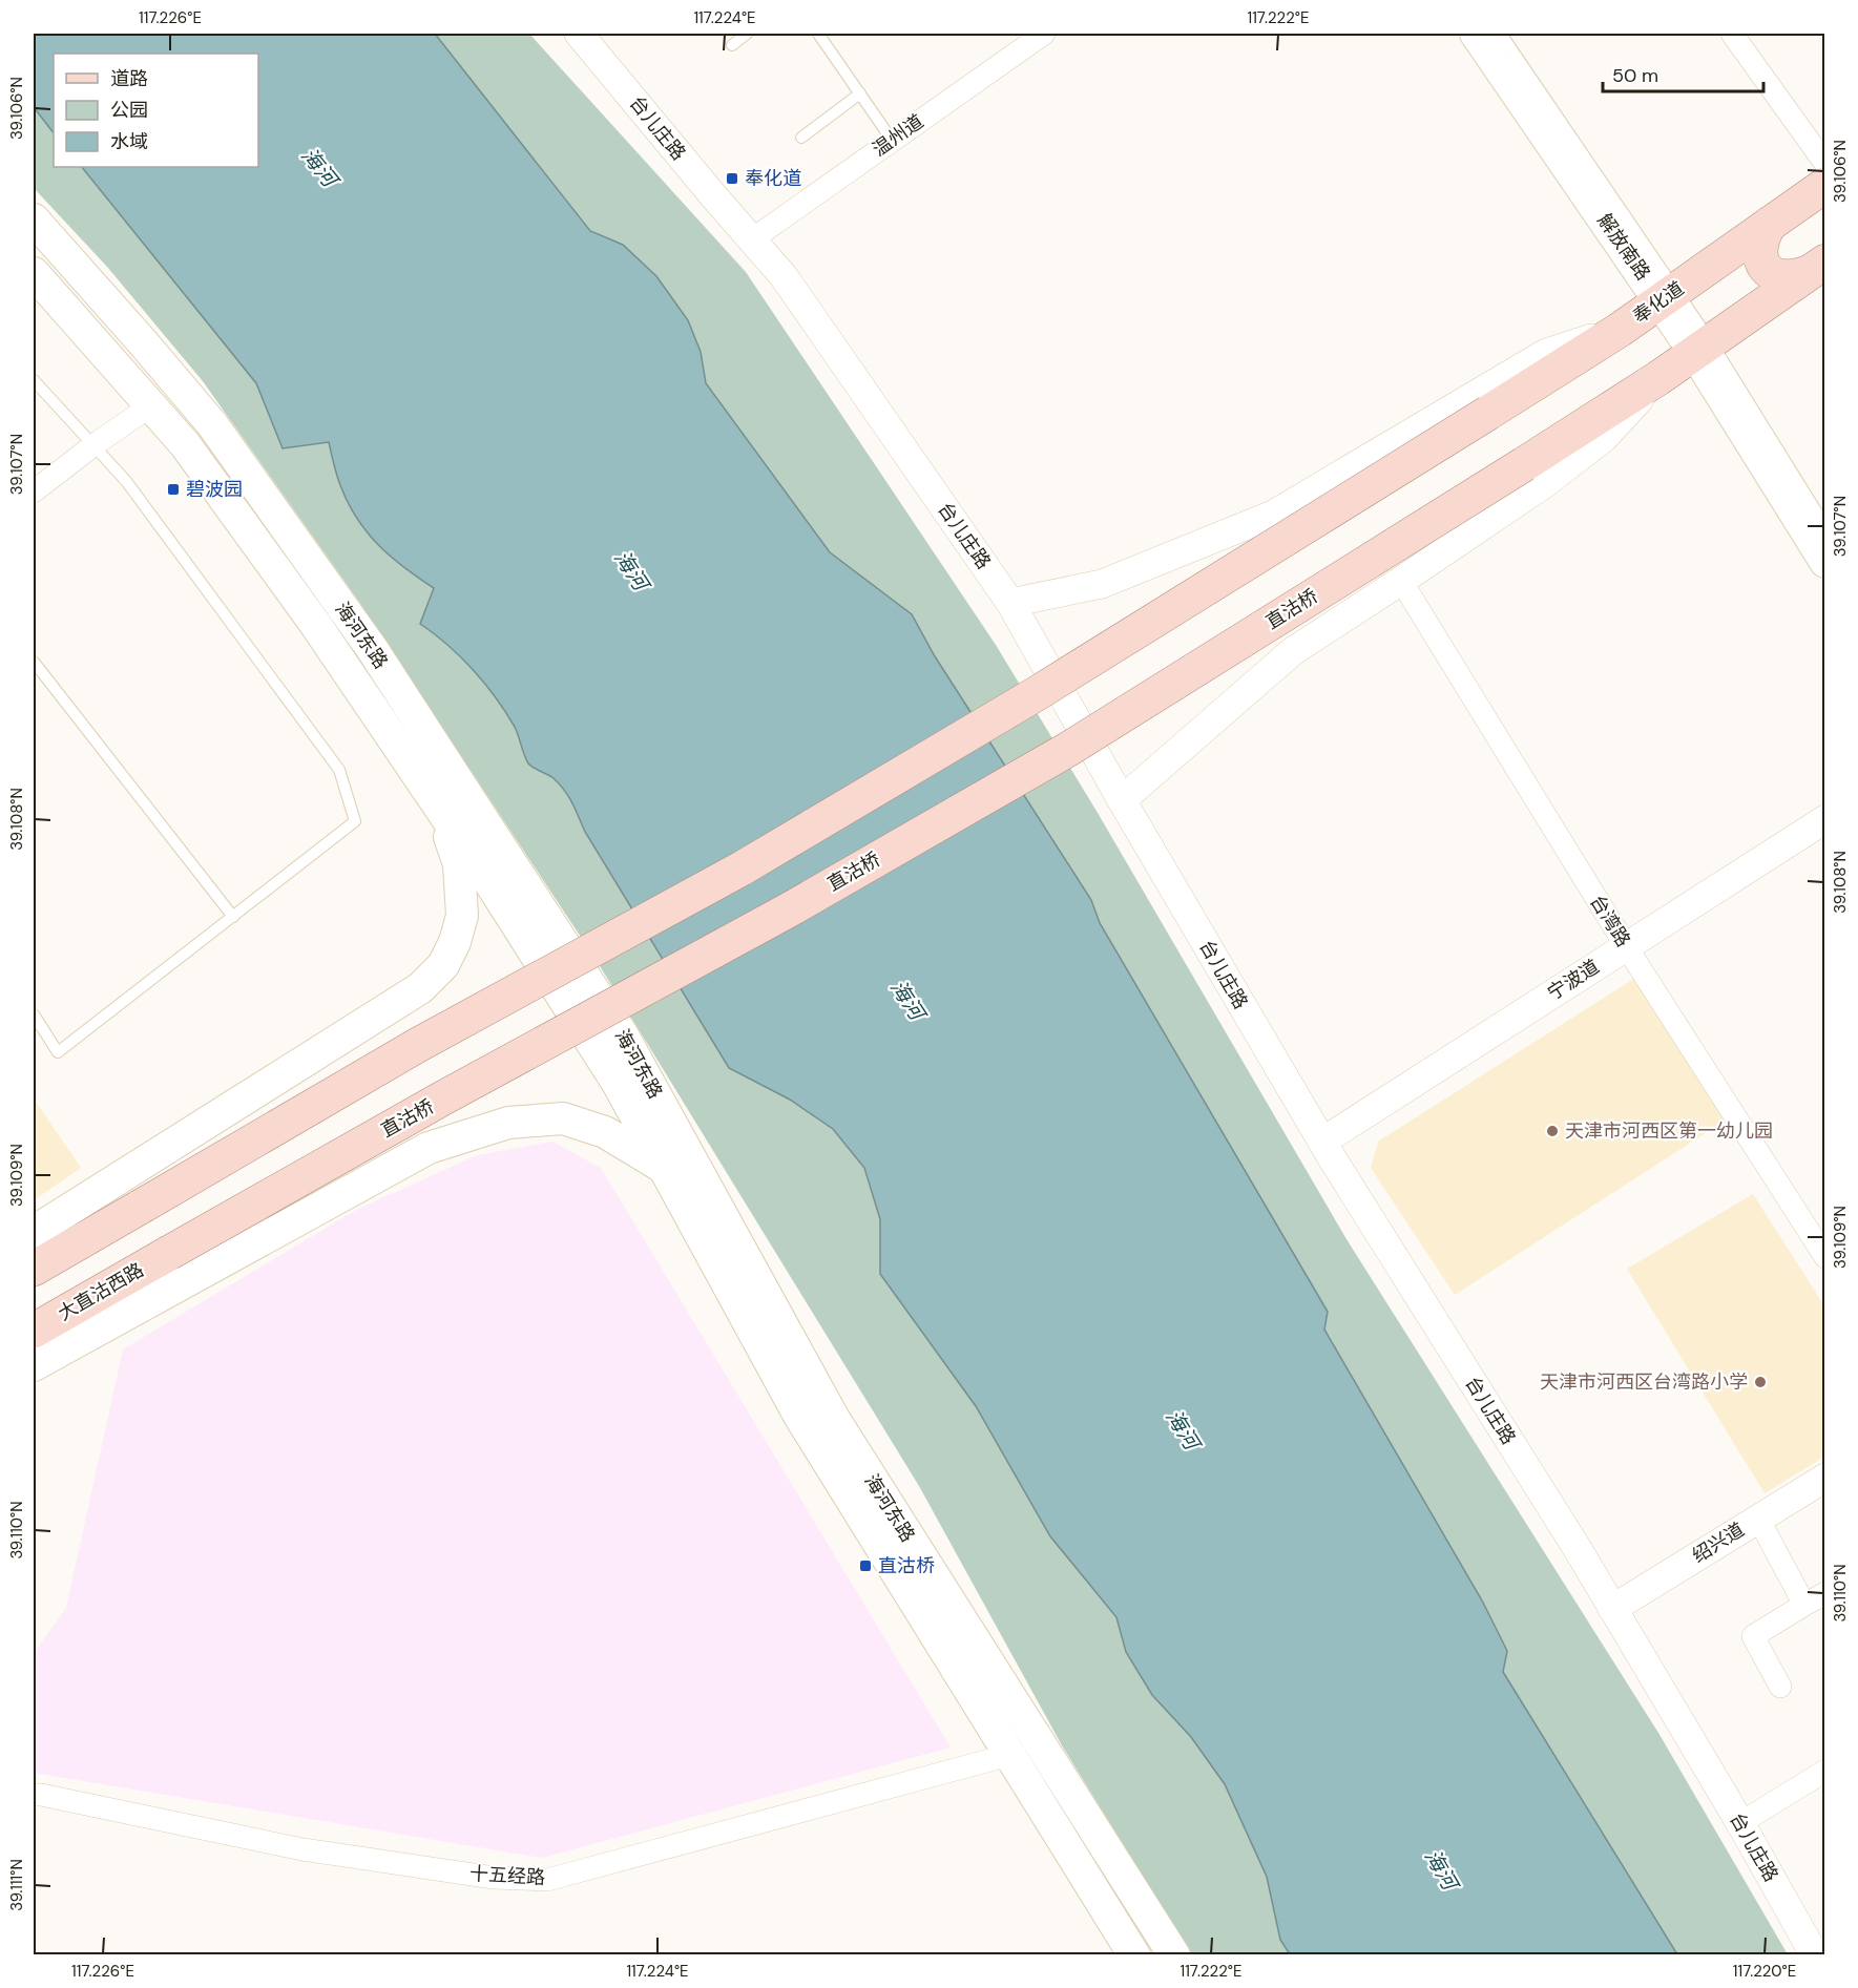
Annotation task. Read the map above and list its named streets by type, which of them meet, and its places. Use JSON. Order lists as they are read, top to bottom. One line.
{"streets":{"main road":["解放南路","奉化道","直沽桥","海河东路","大直沽西路"],"street":["台儿庄路","温州道","台湾路","宁波道","绍兴道","十五经路"]},"crossings":[["台儿庄路","温州道"],["台儿庄路","宁波道"],["台儿庄路","绍兴道"],["解放南路","奉化道"],["直沽桥","大直沽西路"],["海河东路","十五经路"],["台湾路","宁波道"]],"water":["海河"],"places":{"transit":["奉化道","碧波园","直沽桥"],"other":["天津市河西区第一幼儿园","天津市河西区台湾路小学"]},"legend":["道路","公园","水域"],"scale_bar":"50 m","coordinates":["117.226°E","117.224°E","117.222°E","39.106°N","39.107°N","39.108°N","39.109°N","39.110°N","39.111°N","117.220°E"]}
